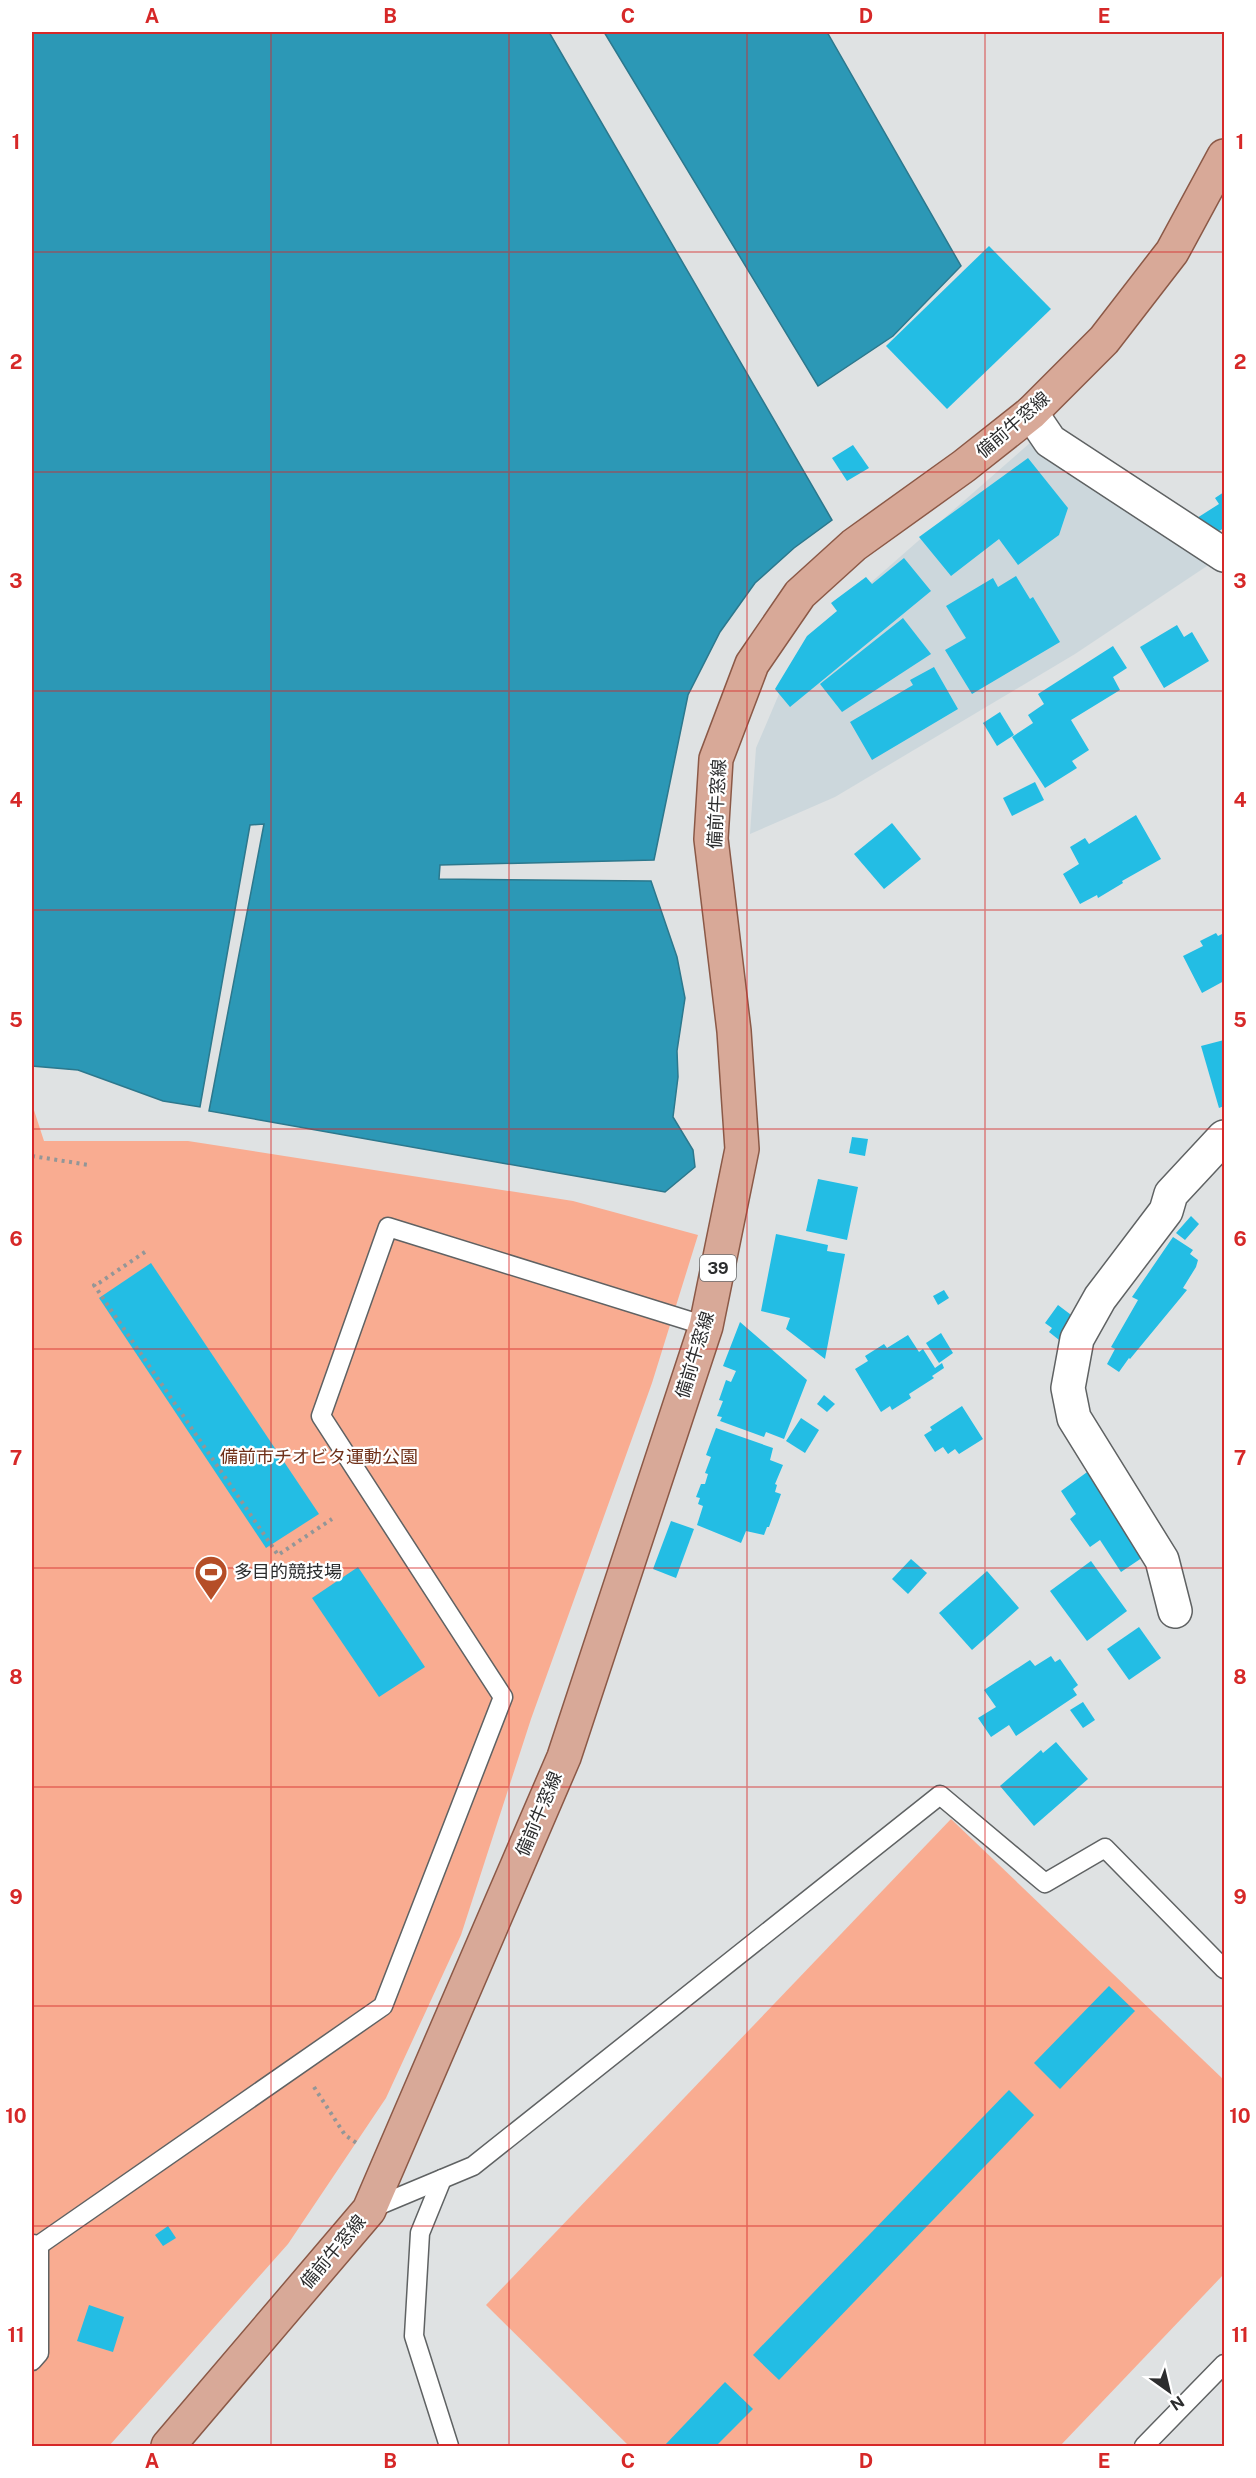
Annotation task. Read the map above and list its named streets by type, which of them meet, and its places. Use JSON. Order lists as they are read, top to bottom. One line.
{"streets":{"main road":["備前牛窓線","39"]},"parks":["備前市チオビタ運動公園"],"places":{"sports":["多目的競技場"]},"north":"bottom right","grid":{"columns":["A","B","C","D","E"],"rows":["1","2","3","4","5","6","7","8","9","10","11"]}}
